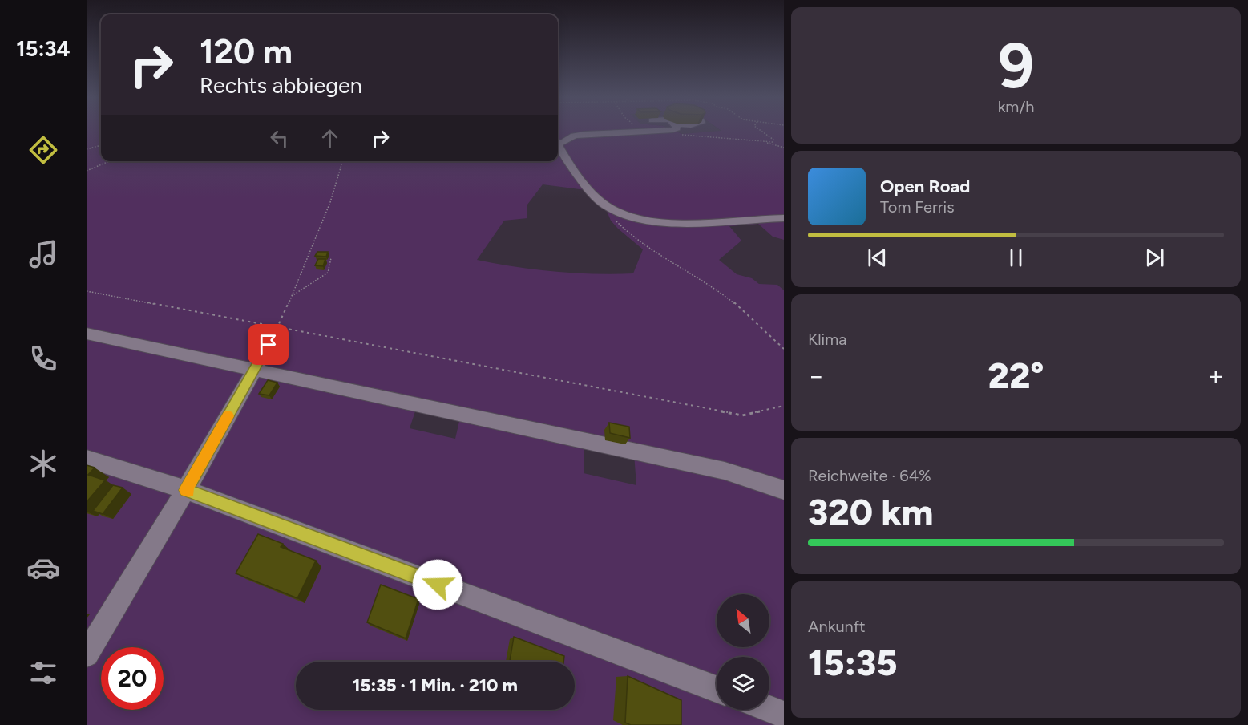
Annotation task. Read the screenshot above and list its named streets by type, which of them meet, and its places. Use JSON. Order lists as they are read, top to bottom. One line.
{"north":"top left","page":{"tabs":"15:34","tile":[["9","km/h"],"Klima",["Reichweite · 64%","320 km"],["Ankunft","15:35"]],"turn":["120 m","Rechts abbiegen"],"song":["Open Road","Tom Ferris"],"heat":["−","22°","+"],"limit":"20","trip":"15:35 · 1 Min. · 210 m"}}
